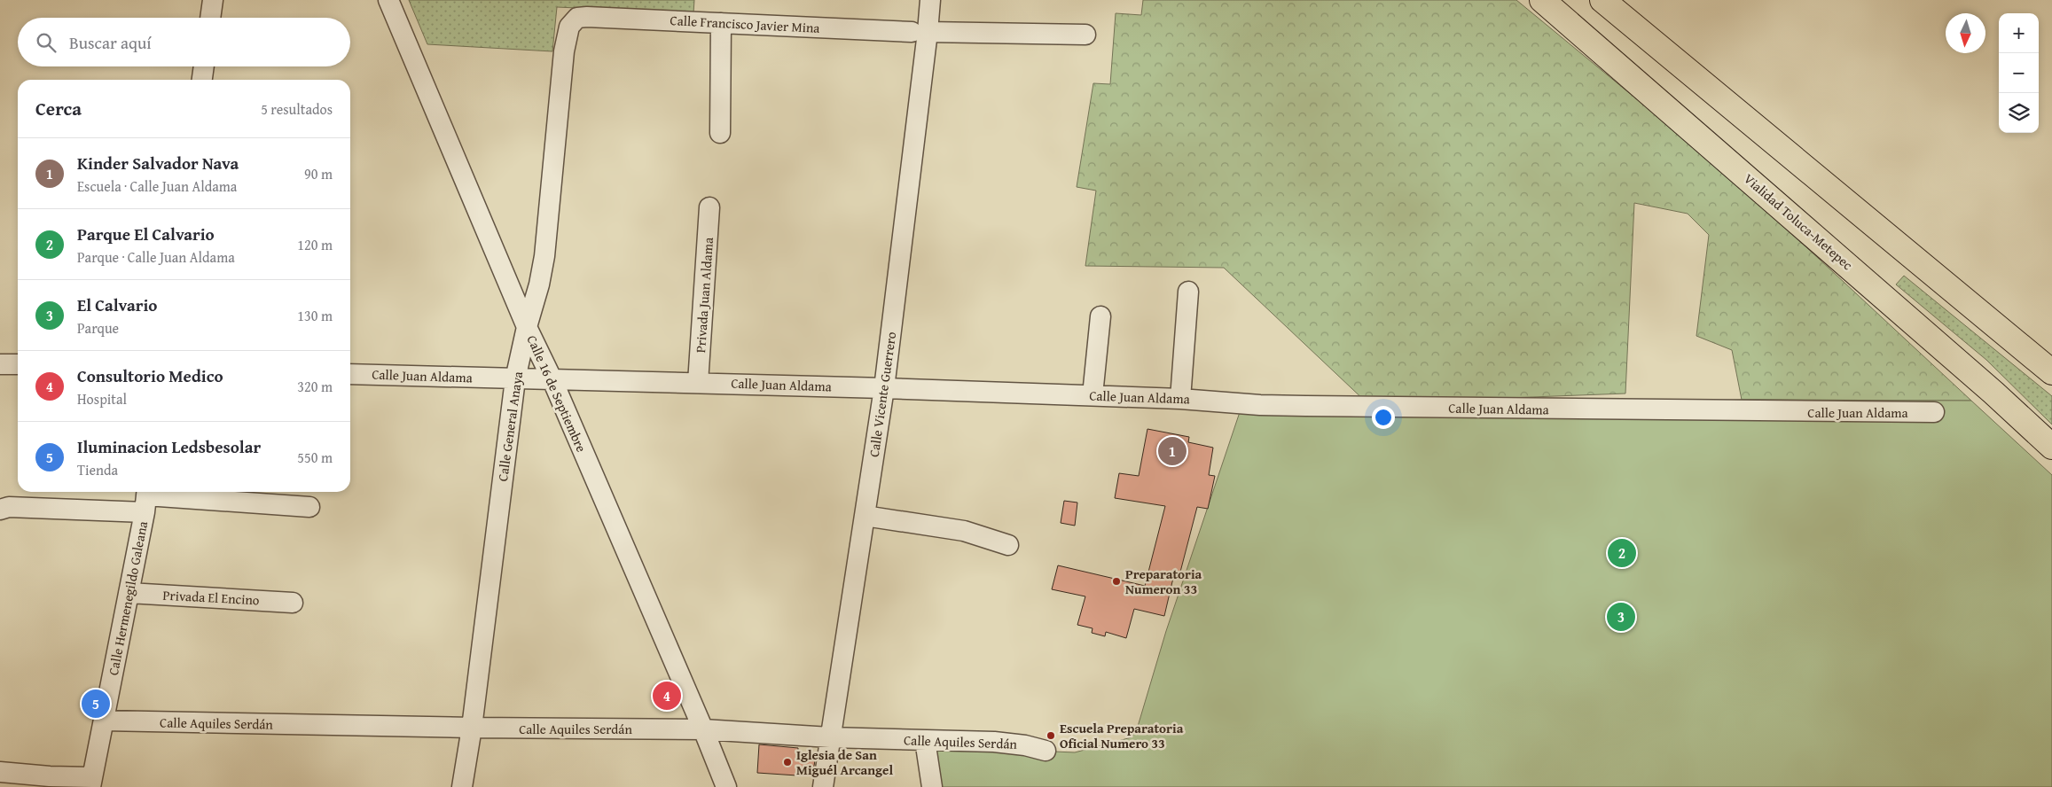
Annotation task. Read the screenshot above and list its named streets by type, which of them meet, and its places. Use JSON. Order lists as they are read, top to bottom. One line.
{"streets":{"highway":["Vialidad Toluca-Metepec"],"street":["Calle Francisco Javier Mina","Privada Juan Aldama","Calle Juan Aldama","Calle 16 de Septiembre","Calle Vicente Guerrero","Calle General Anaya","Privada El Encino","Calle Hermenegildo Galeana","Calle Aquiles Serdán"]},"crossings":[["Calle Francisco Javier Mina","Calle Vicente Guerrero"],["Calle Francisco Javier Mina","Calle General Anaya"],["Privada Juan Aldama","Calle Juan Aldama"],["Calle Juan Aldama","Calle 16 de Septiembre"],["Calle Juan Aldama","Calle Vicente Guerrero"],["Calle Juan Aldama","Calle General Anaya"],["Calle 16 de Septiembre","Calle General Anaya"],["Calle 16 de Septiembre","Calle Aquiles Serdán"],["Calle Vicente Guerrero","Calle Aquiles Serdán"],["Calle General Anaya","Calle Aquiles Serdán"],["Privada El Encino","Calle Hermenegildo Galeana"],["Calle Hermenegildo Galeana","Calle Aquiles Serdán"]],"places":["Preparatoria Numeron 33","Escuela Preparatoria Oficial Numero 33","Iglesia de San Miguél Arcangel"],"north":"bottom","page":{"map_buttons":["+","−"],"search":"Buscar aquí","heading":["Cerca","5 resultados"],"list":[{"mark":"1","name":"Kinder Salvador Nava","note":"Escuela · Calle Juan Aldama","value":"90 m"},{"mark":"2","name":"Parque El Calvario","note":"Parque · Calle Juan Aldama","value":"120 m"},{"mark":"3","name":"El Calvario","note":"Parque","value":"130 m"},{"mark":"4","name":"Consultorio Medico","note":"Hospital","value":"320 m"},{"mark":"5","name":"Iluminacion Ledsbesolar","note":"Tienda","value":"550 m"}],"pins":["1","2","3","4","5"]}}
